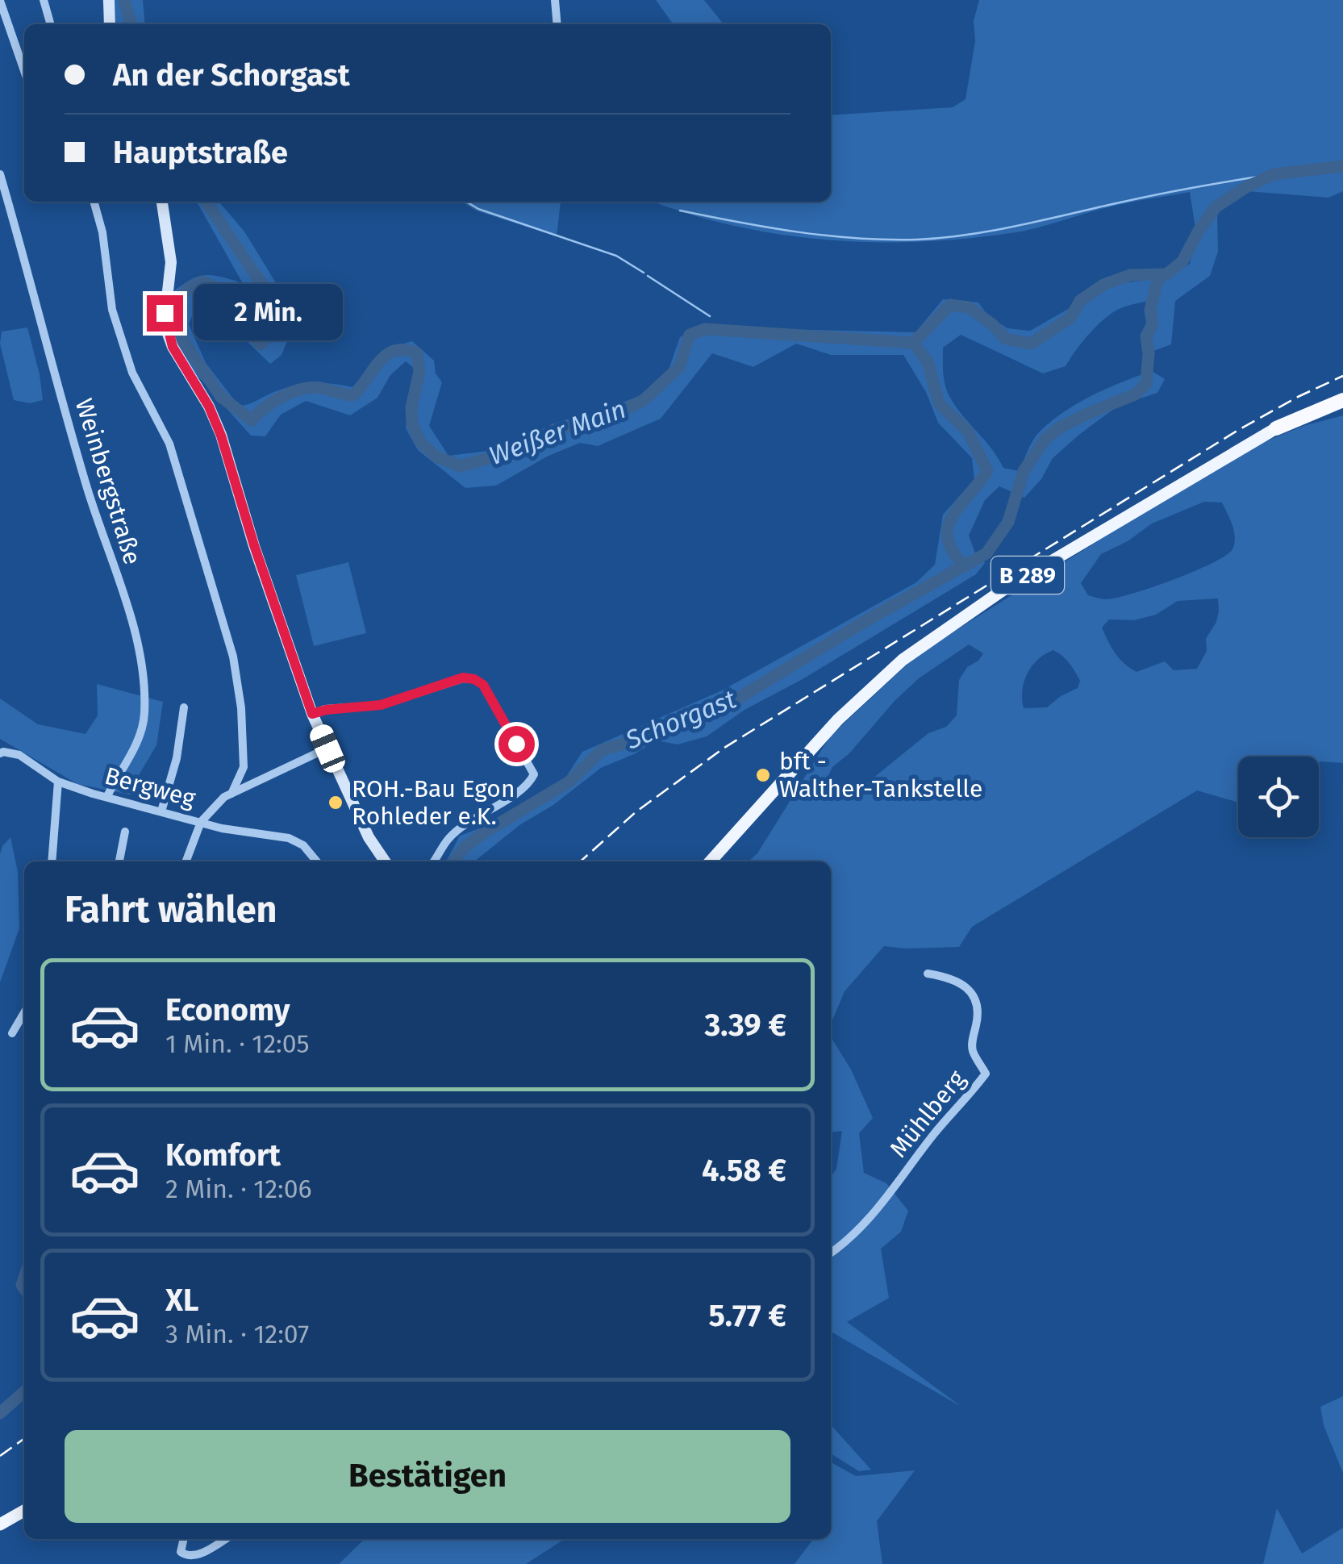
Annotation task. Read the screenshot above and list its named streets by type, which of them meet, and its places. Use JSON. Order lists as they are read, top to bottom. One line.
{"streets":{"highway":["B 289"],"street":["Weinbergstraße","Bergweg","Mühlberg"]},"crossings":[["Weinbergstraße","Bergweg"]],"water":["Weißer Main","Schorgast"],"places":["bft - Walther-Tankstelle","ROH.-Bau Egon Rohleder e.K."],"page":{"banner":["An der Schorgast","Hauptstraße"],"bubble":"2 Min.","heading":"Fahrt wählen","list":[{"name":"Economy","note":"1 Min. · 12:05","value":"3.39 €"},{"name":"Komfort","note":"2 Min. · 12:06","value":"4.58 €"},{"name":"XL","note":"3 Min. · 12:07","value":"5.77 €"}],"buttons":"Bestätigen"}}
